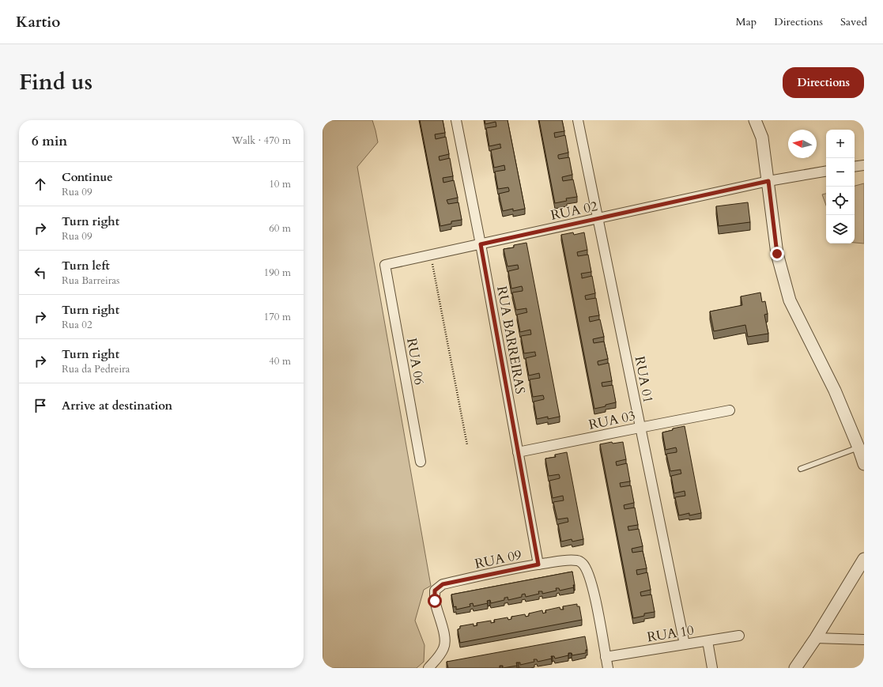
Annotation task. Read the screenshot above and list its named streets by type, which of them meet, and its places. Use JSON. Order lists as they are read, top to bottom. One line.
{"streets":{"street":["RUA 02","RUA BARREIRAS","RUA 06","RUA 01","RUA 03","RUA 09","RUA 10"]},"crossings":[["RUA 02","RUA BARREIRAS"],["RUA 02","RUA 06"],["RUA 02","RUA 01"],["RUA BARREIRAS","RUA 03"],["RUA BARREIRAS","RUA 09"],["RUA 01","RUA 03"],["RUA 01","RUA 10"],["RUA 09","RUA 10"]],"north":"left","page":{"header":"Kartio","nav":["Map","Directions","Saved"],"title":"Find us","buttons":"Directions","heading":["6 min","Walk · 470 m"],"map_buttons":["+","−"],"list":[["Continue","Rua 09","10 m"],["Turn right","Rua 09","60 m"],["Turn left","Rua Barreiras","190 m"],["Turn right","Rua 02","170 m"],["Turn right","Rua da Pedreira","40 m"],"Arrive at destination"]}}
